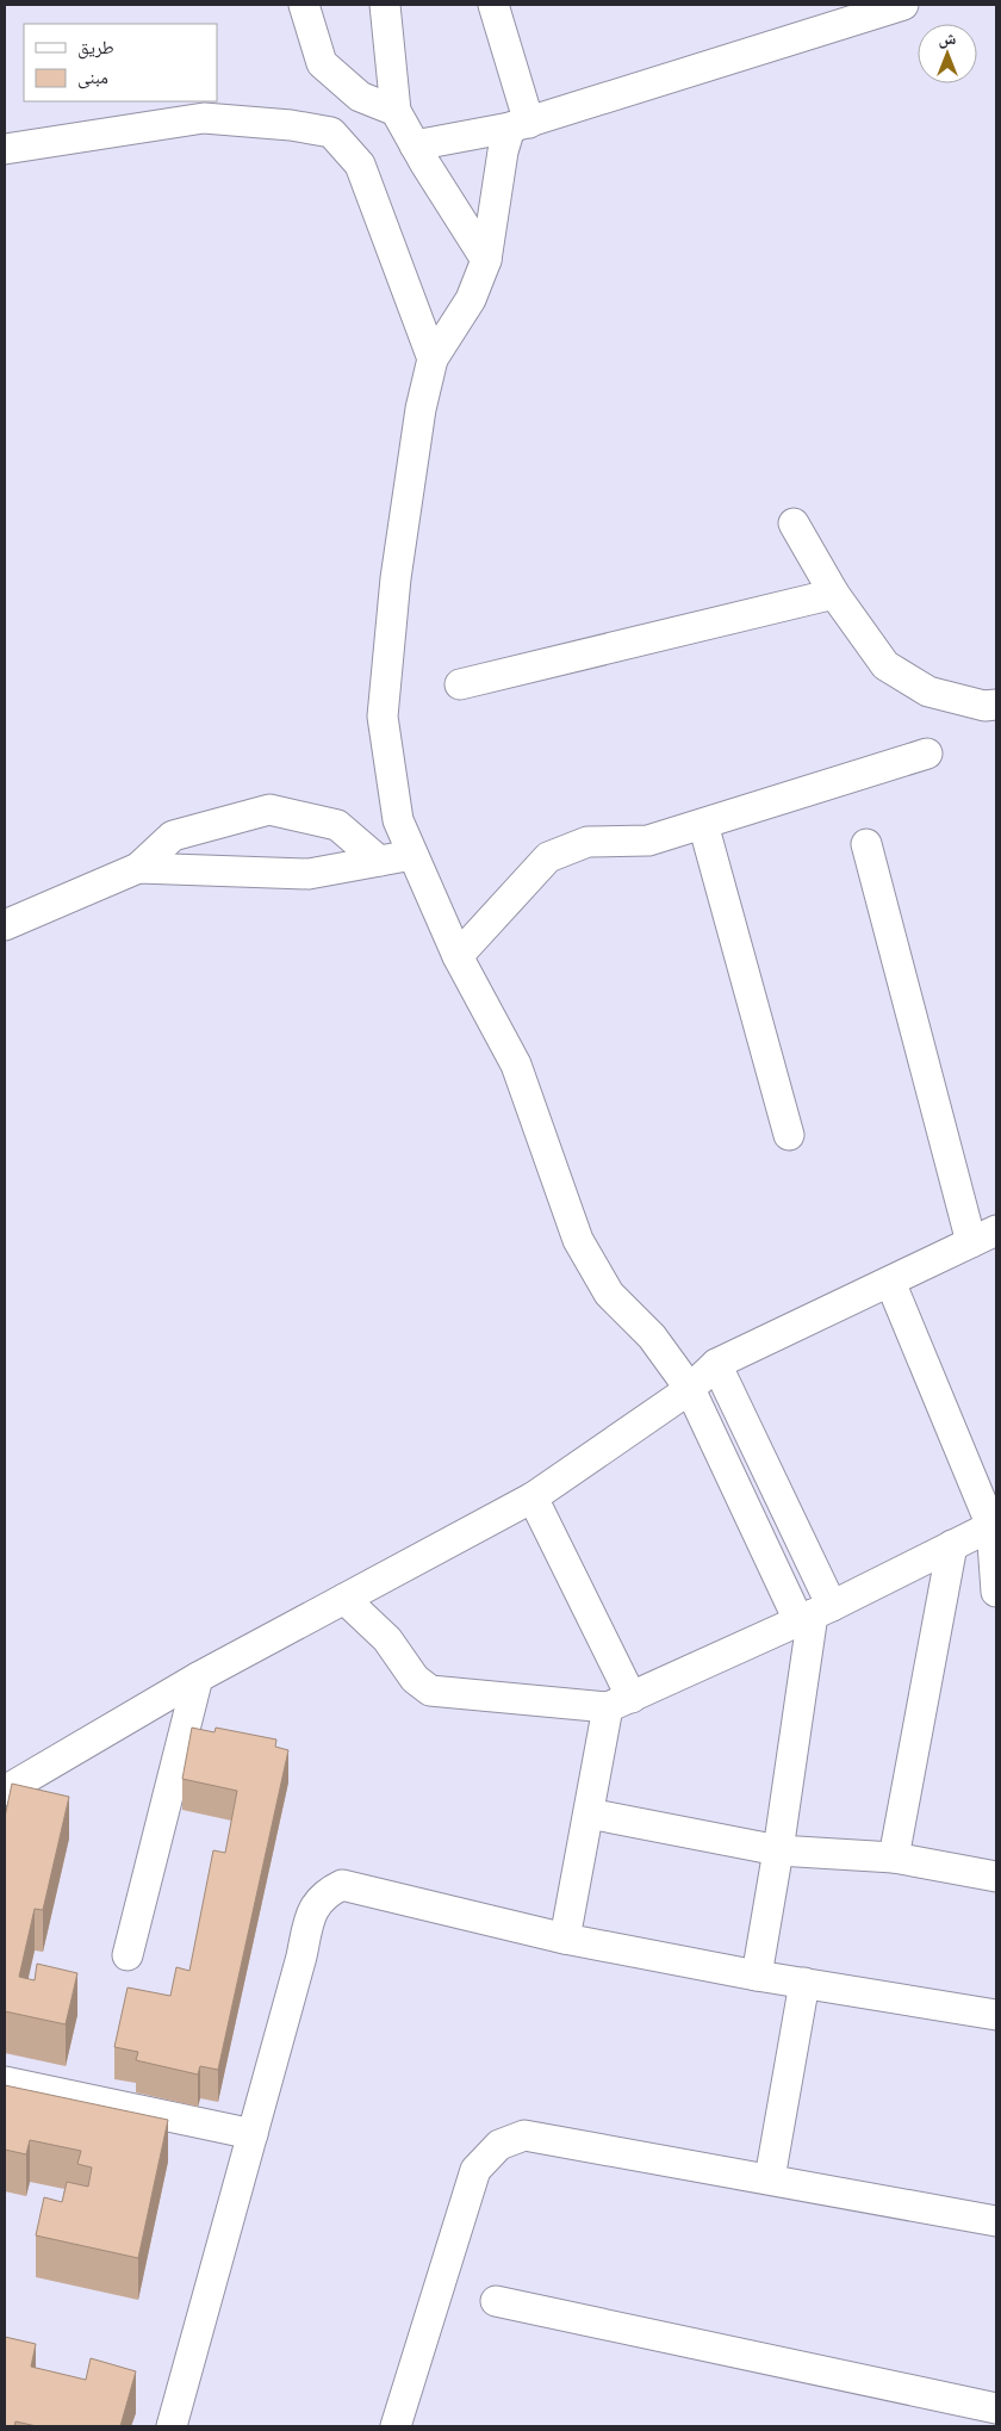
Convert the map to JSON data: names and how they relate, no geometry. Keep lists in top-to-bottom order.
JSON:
{
  "legend": ["طريق", "مبنى"],
  "north": "top"
}
